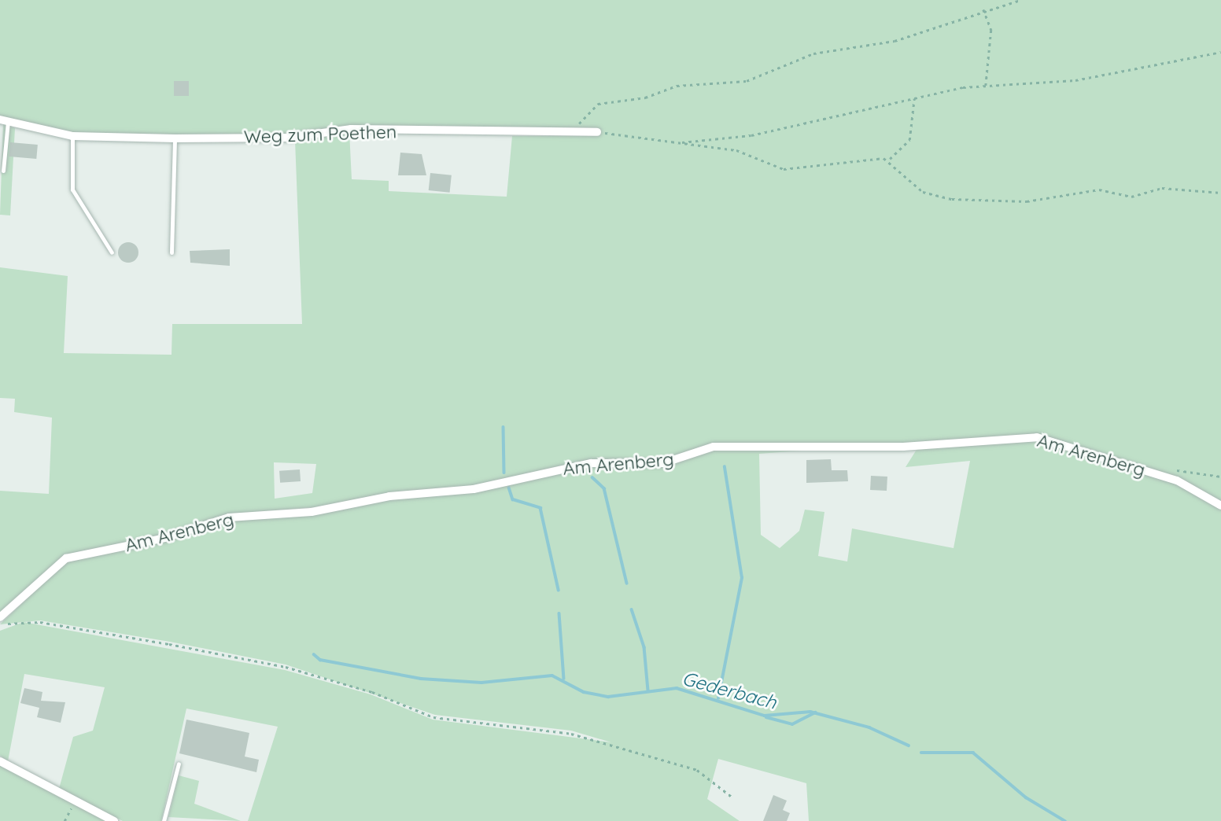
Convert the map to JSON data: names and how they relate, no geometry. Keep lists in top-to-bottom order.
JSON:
{
  "streets": {
    "street": ["Weg zum Poethen", "Am Arenberg"]
  },
  "water": ["Gederbach"]
}
